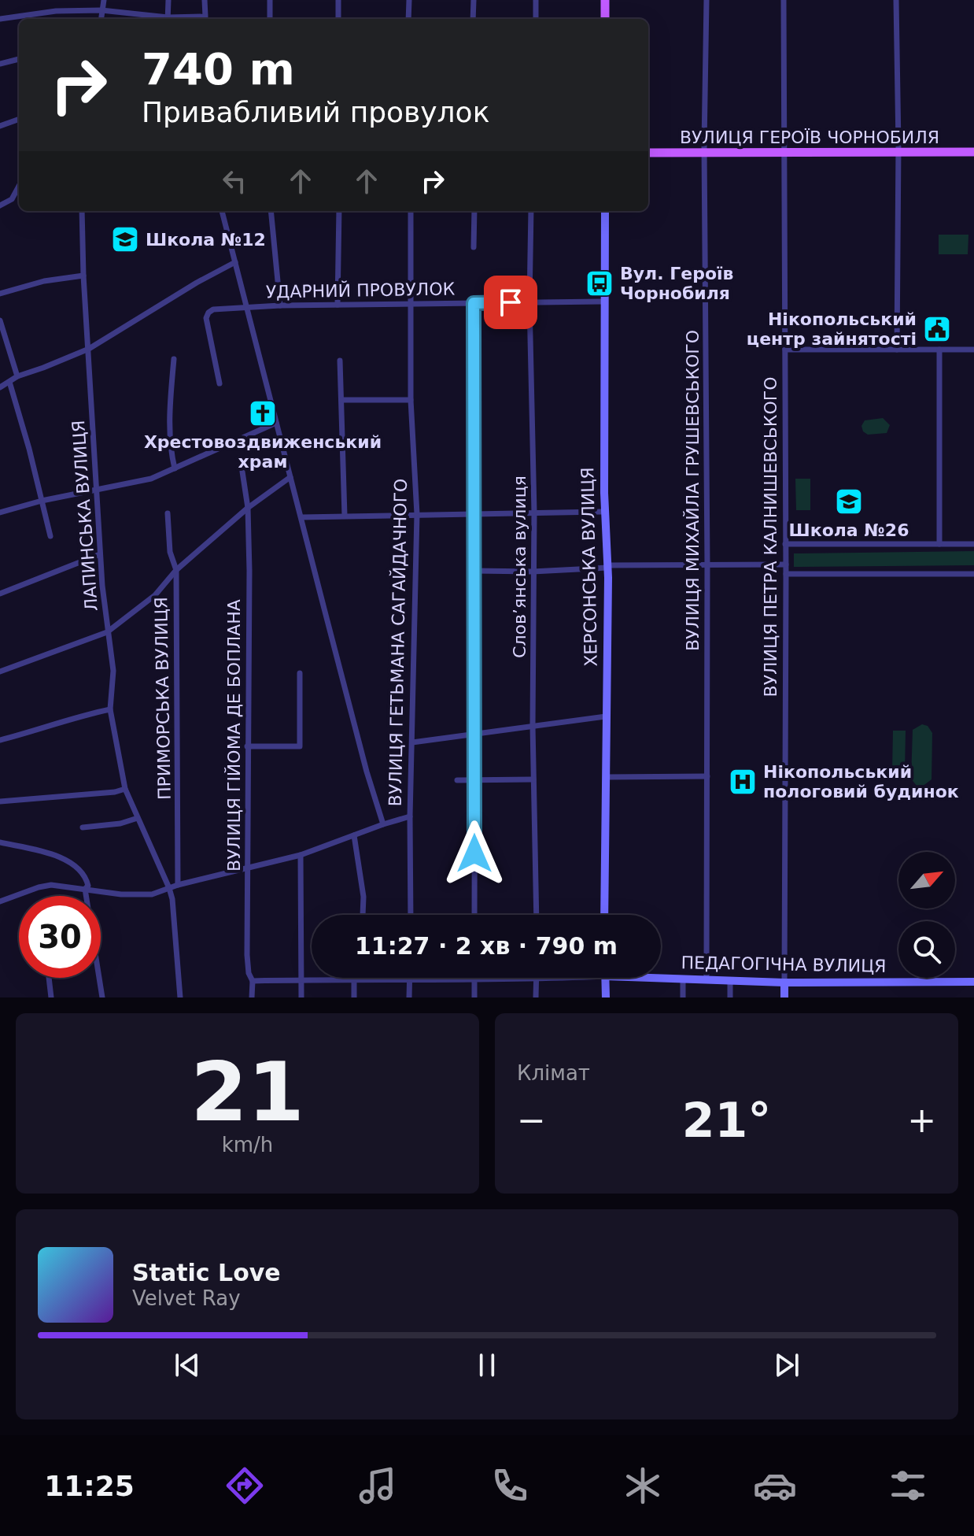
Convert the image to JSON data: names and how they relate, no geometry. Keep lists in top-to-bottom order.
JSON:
{
  "streets": {
    "main road": [
      "ВУЛИЦЯ ГЕРОЇВ ЧОРНОБИЛЯ",
      "ВУЛИЦЯ ПЕТРА КАЛНИШЕВСЬКОГО",
      "ХЕРСОНСЬКА ВУЛИЦЯ",
      "ПЕДАГОГІЧНА ВУЛИЦЯ"
    ],
    "street": [
      "УДАРНИЙ ПРОВУЛОК",
      "ВУЛИЦЯ МИХАЙЛА ГРУШЕВСЬКОГО",
      "ЛАПИНСЬКА ВУЛИЦЯ",
      "Словʼянська вулиця",
      "ВУЛИЦЯ ГЕТЬМАНА САГАЙДАЧНОГО",
      "ПРИМОРСЬКА ВУЛИЦЯ",
      "ВУЛИЦЯ ГІЙОМА ДЕ БОПЛАНА"
    ]
  },
  "crossings": [
    ["ВУЛИЦЯ ГЕРОЇВ ЧОРНОБИЛЯ", "ВУЛИЦЯ МИХАЙЛА ГРУШЕВСЬКОГО"],
    ["ВУЛИЦЯ ГЕРОЇВ ЧОРНОБИЛЯ", "ВУЛИЦЯ ПЕТРА КАЛНИШЕВСЬКОГО"],
    ["УДАРНИЙ ПРОВУЛОК", "Словʼянська вулиця"],
    ["УДАРНИЙ ПРОВУЛОК", "ХЕРСОНСЬКА ВУЛИЦЯ"],
    ["УДАРНИЙ ПРОВУЛОК", "ВУЛИЦЯ ГЕТЬМАНА САГАЙДАЧНОГО"],
    ["ВУЛИЦЯ МИХАЙЛА ГРУШЕВСЬКОГО", "ПЕДАГОГІЧНА ВУЛИЦЯ"],
    ["ВУЛИЦЯ ПЕТРА КАЛНИШЕВСЬКОГО", "ПЕДАГОГІЧНА ВУЛИЦЯ"],
    ["ВУЛИЦЯ ГІЙОМА ДЕ БОПЛАНА", "ПЕДАГОГІЧНА ВУЛИЦЯ"]
  ],
  "places": {
    "school or university": ["Школа №12", "Школа №26"],
    "bus stop": ["Вул. Героїв Чорнобиля"],
    "public building": ["Нікопольський центр зайнятості"],
    "church": ["Хрестовоздвиженський храм"],
    "hospital": ["Нікопольський пологовий будинок"]
  },
  "north": "top right",
  "page": {
    "turn": ["740 m", "Привабливий провулок"],
    "limit": "30",
    "trip": "11:27 · 2 хв · 790 m",
    "tile": [
      ["21", "km/h"],
      "Клімат"
    ],
    "heat": ["−", "21°", "+"],
    "song": ["Static Love", "Velvet Ray"],
    "tabs": "11:25"
  }
}
